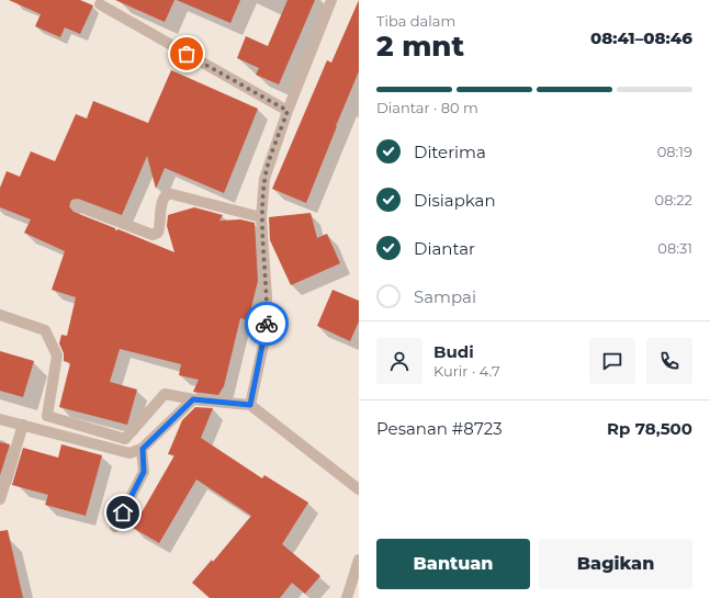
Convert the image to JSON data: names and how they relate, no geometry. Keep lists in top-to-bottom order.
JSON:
{
  "page": {
    "heading": ["2 mnt", "Tiba dalam", "08:41–08:46"],
    "panel": [
      "Budi",
      "Kurir · 4.7",
      "Pesanan #8723",
      "Rp 78,500"
    ],
    "bar": "Diantar · 80 m",
    "list": [
      ["Diterima", "08:19"],
      ["Disiapkan", "08:22"],
      ["Diantar", "08:31"],
      "Sampai"
    ],
    "buttons": ["Bantuan", "Bagikan"]
  }
}
